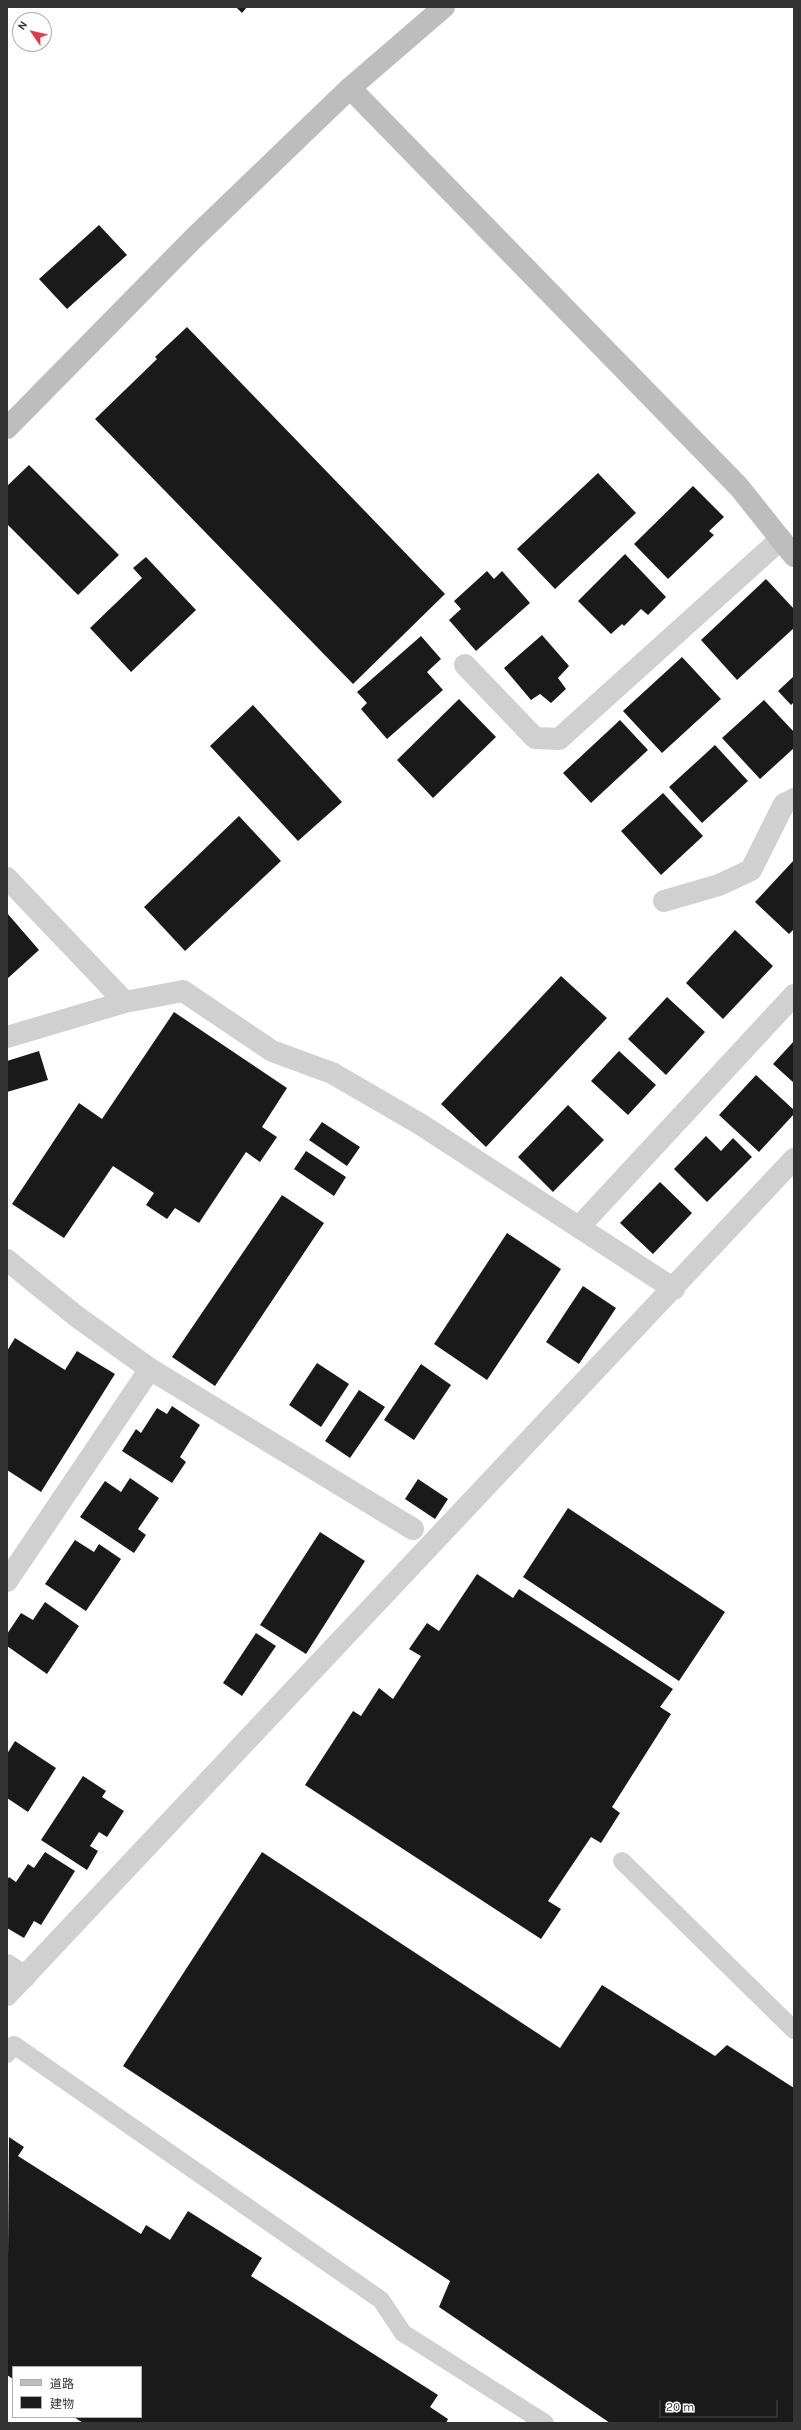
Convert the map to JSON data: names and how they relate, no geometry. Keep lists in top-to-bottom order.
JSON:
{
  "legend": ["道路", "建物"],
  "scale_bar": "20 m",
  "north": "top left"
}
